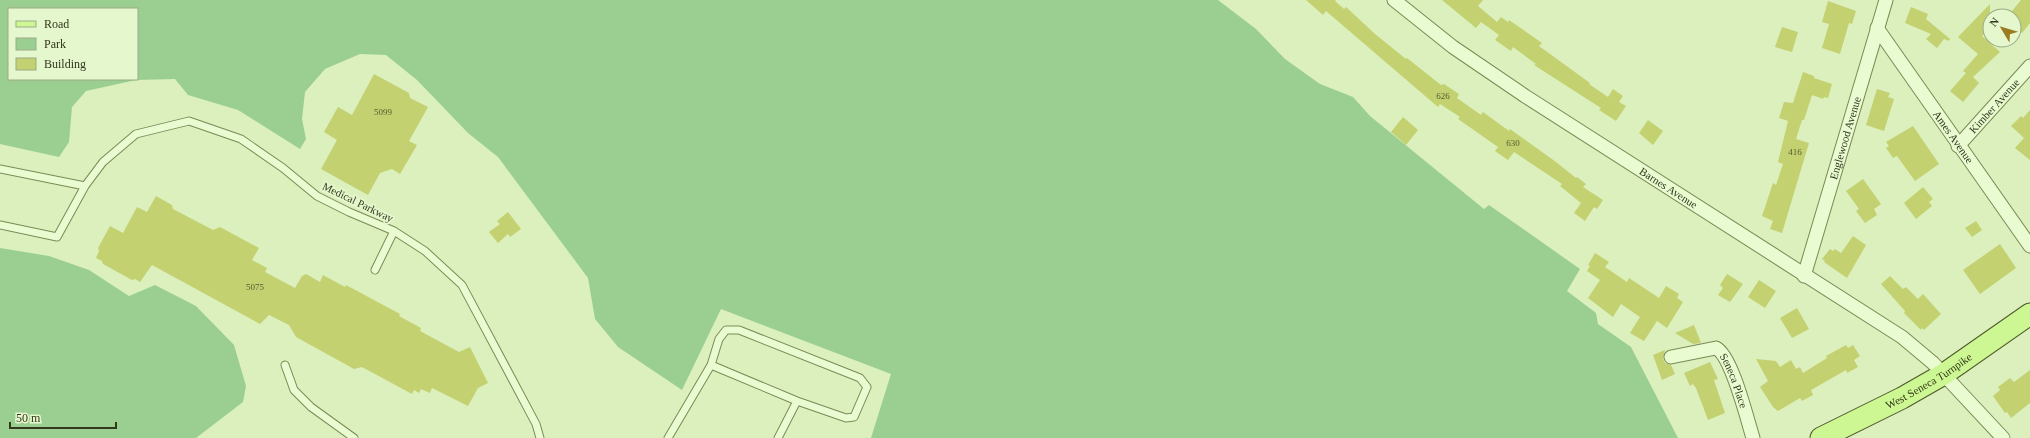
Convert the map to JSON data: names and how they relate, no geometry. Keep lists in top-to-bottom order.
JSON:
{
  "streets": {
    "main road": ["West Seneca Turnpike"],
    "street": [
      "Kimber Avenue",
      "Englewood Avenue",
      "Ames Avenue",
      "Barnes Avenue",
      "Seneca Place"
    ],
    "lane": ["Medical Parkway"]
  },
  "crossings": [
    ["Kimber Avenue", "Ames Avenue"],
    ["Englewood Avenue", "Ames Avenue"],
    ["Englewood Avenue", "Barnes Avenue"],
    ["Barnes Avenue", "West Seneca Turnpike"]
  ],
  "house_numbers": [
    "626",
    "5099",
    "630",
    "416",
    "5075"
  ],
  "legend": ["Road", "Park", "Building"],
  "scale_bar": "50 m",
  "north": "top left"
}
